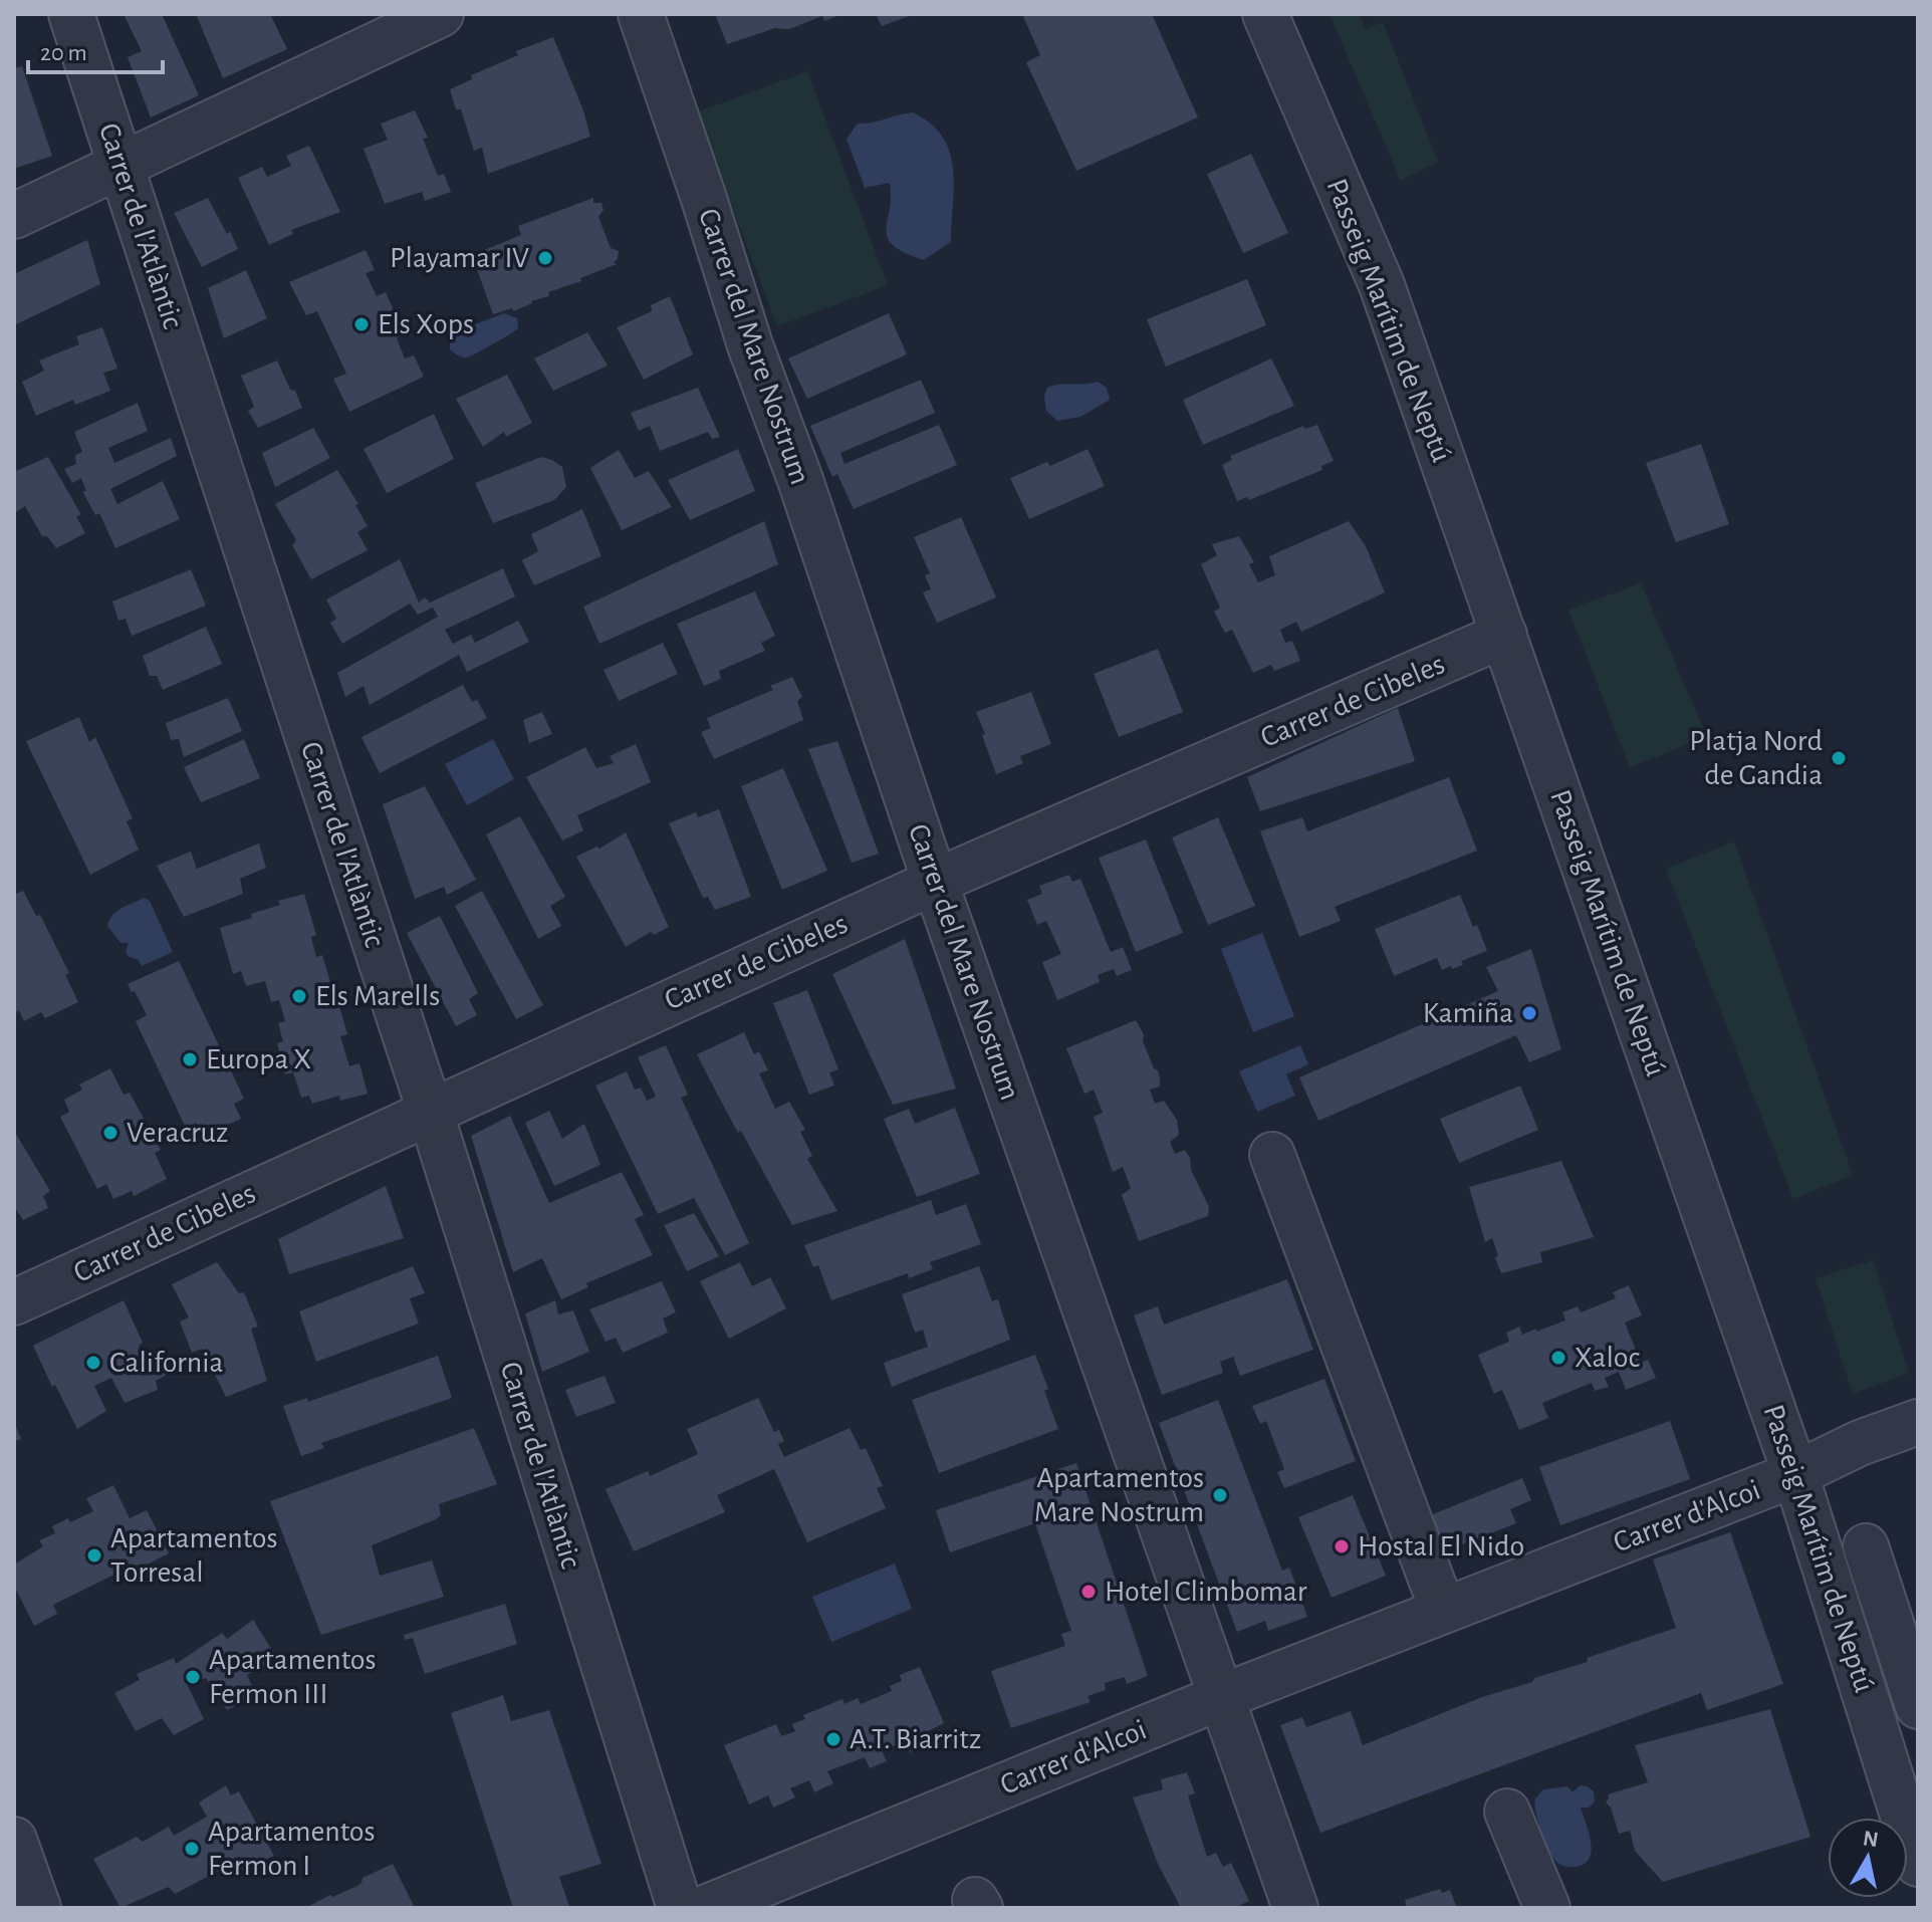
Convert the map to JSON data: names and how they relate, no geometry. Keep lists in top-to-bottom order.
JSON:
{
  "streets": {
    "street": [
      "Carrer de l'Atlàntic",
      "Passeig Marítim de Neptú",
      "Carrer del Mare Nostrum",
      "Carrer de Cibeles",
      "Carrer d'Alcoi"
    ]
  },
  "crossings": [
    ["Carrer de l'Atlàntic", "Carrer de Cibeles"],
    ["Passeig Marítim de Neptú", "Carrer de Cibeles"],
    ["Passeig Marítim de Neptú", "Carrer d'Alcoi"],
    ["Carrer del Mare Nostrum", "Carrer de Cibeles"],
    ["Carrer del Mare Nostrum", "Carrer d'Alcoi"]
  ],
  "places": [
    "Playamar IV",
    "Els Xops",
    "Platja Nord de Gandia",
    "Els Marells",
    "Kamiña",
    "Europa X",
    "Veracruz",
    "Xaloc",
    "California",
    "Apartamentos Mare Nostrum",
    "Hostal El Nido",
    "Apartamentos Torresal",
    "Hotel Climbomar",
    "Apartamentos Fermon III",
    "A.T. Biarritz",
    "Apartamentos Fermon I"
  ],
  "scale_bar": "20 m",
  "north": "top"
}
